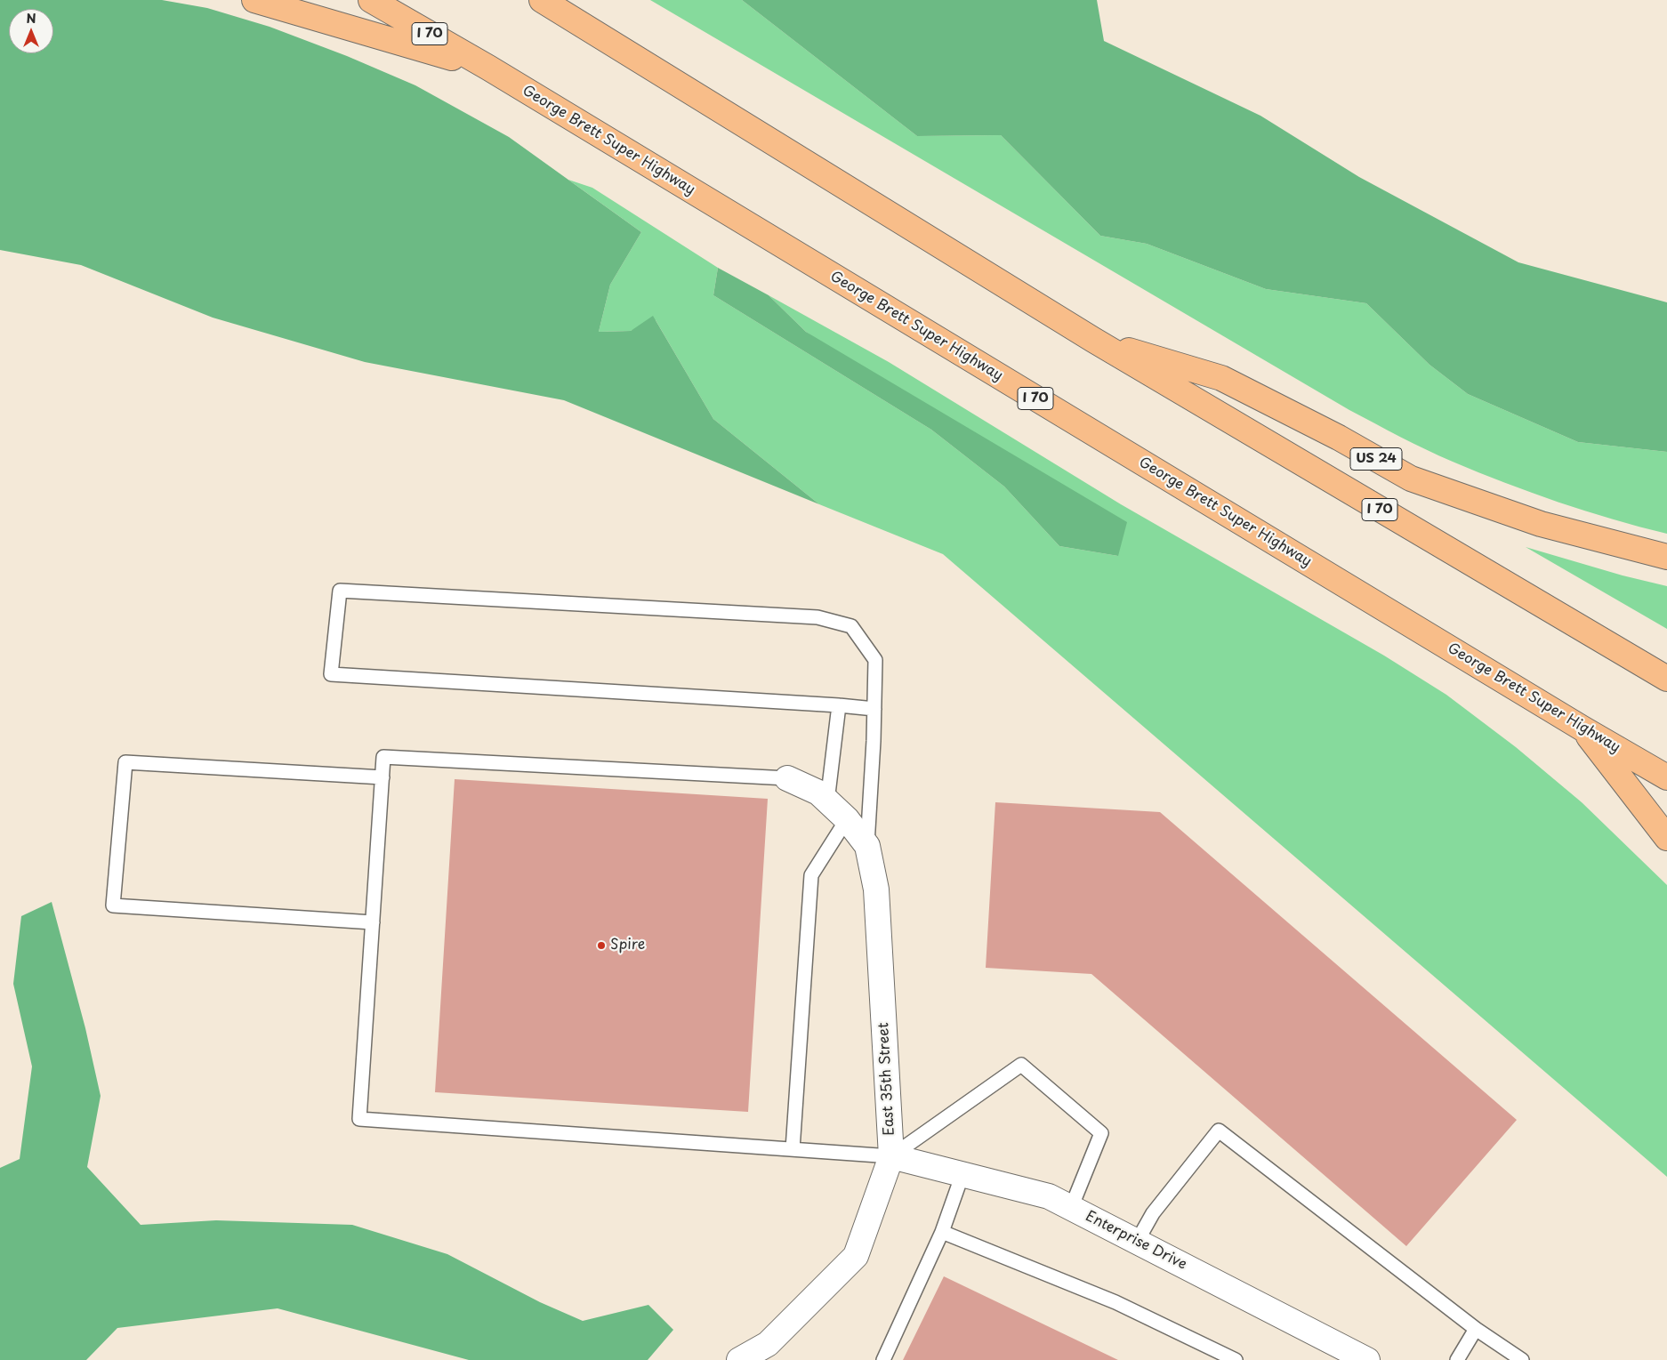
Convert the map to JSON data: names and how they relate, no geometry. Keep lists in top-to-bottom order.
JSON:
{
  "streets": {
    "highway": ["I 70", "George Brett Super Highway", "US 24"],
    "street": ["East 35th Street", "Enterprise Drive"]
  },
  "crossings": [
    ["I 70", "US 24"],
    ["East 35th Street", "Enterprise Drive"]
  ],
  "places": ["Spire"],
  "north": "top"
}
